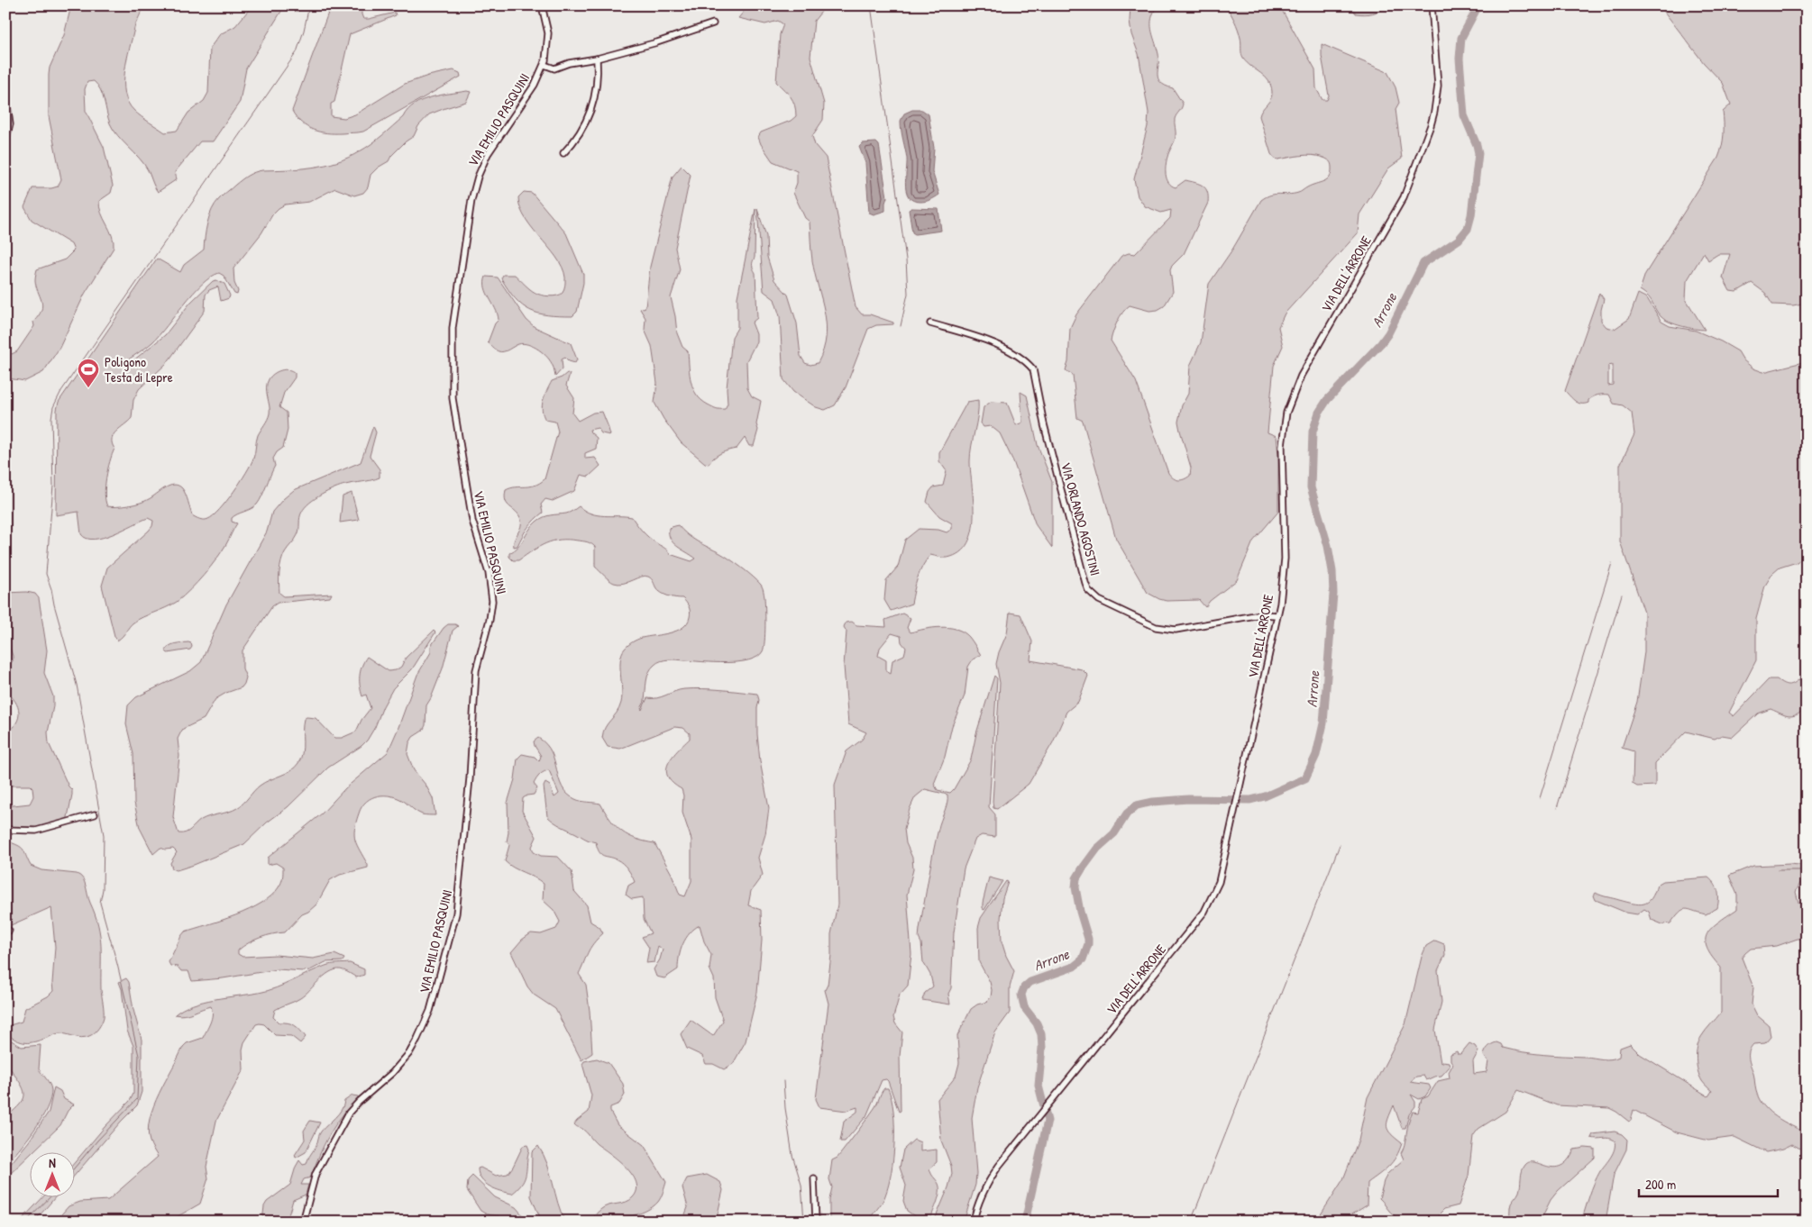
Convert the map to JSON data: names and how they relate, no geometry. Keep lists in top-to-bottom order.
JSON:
{
  "streets": {
    "street": ["VIA EMILIO PASQUINI", "VIA DELL'ARRONE", "VIA ORLANDO AGOSTINI"]
  },
  "crossings": [
    ["VIA DELL'ARRONE", "VIA ORLANDO AGOSTINI"]
  ],
  "water": ["Arrone"],
  "places": {
    "sports": ["Poligono Testa di Lepre"]
  },
  "scale_bar": "200 m",
  "north": "top"
}
